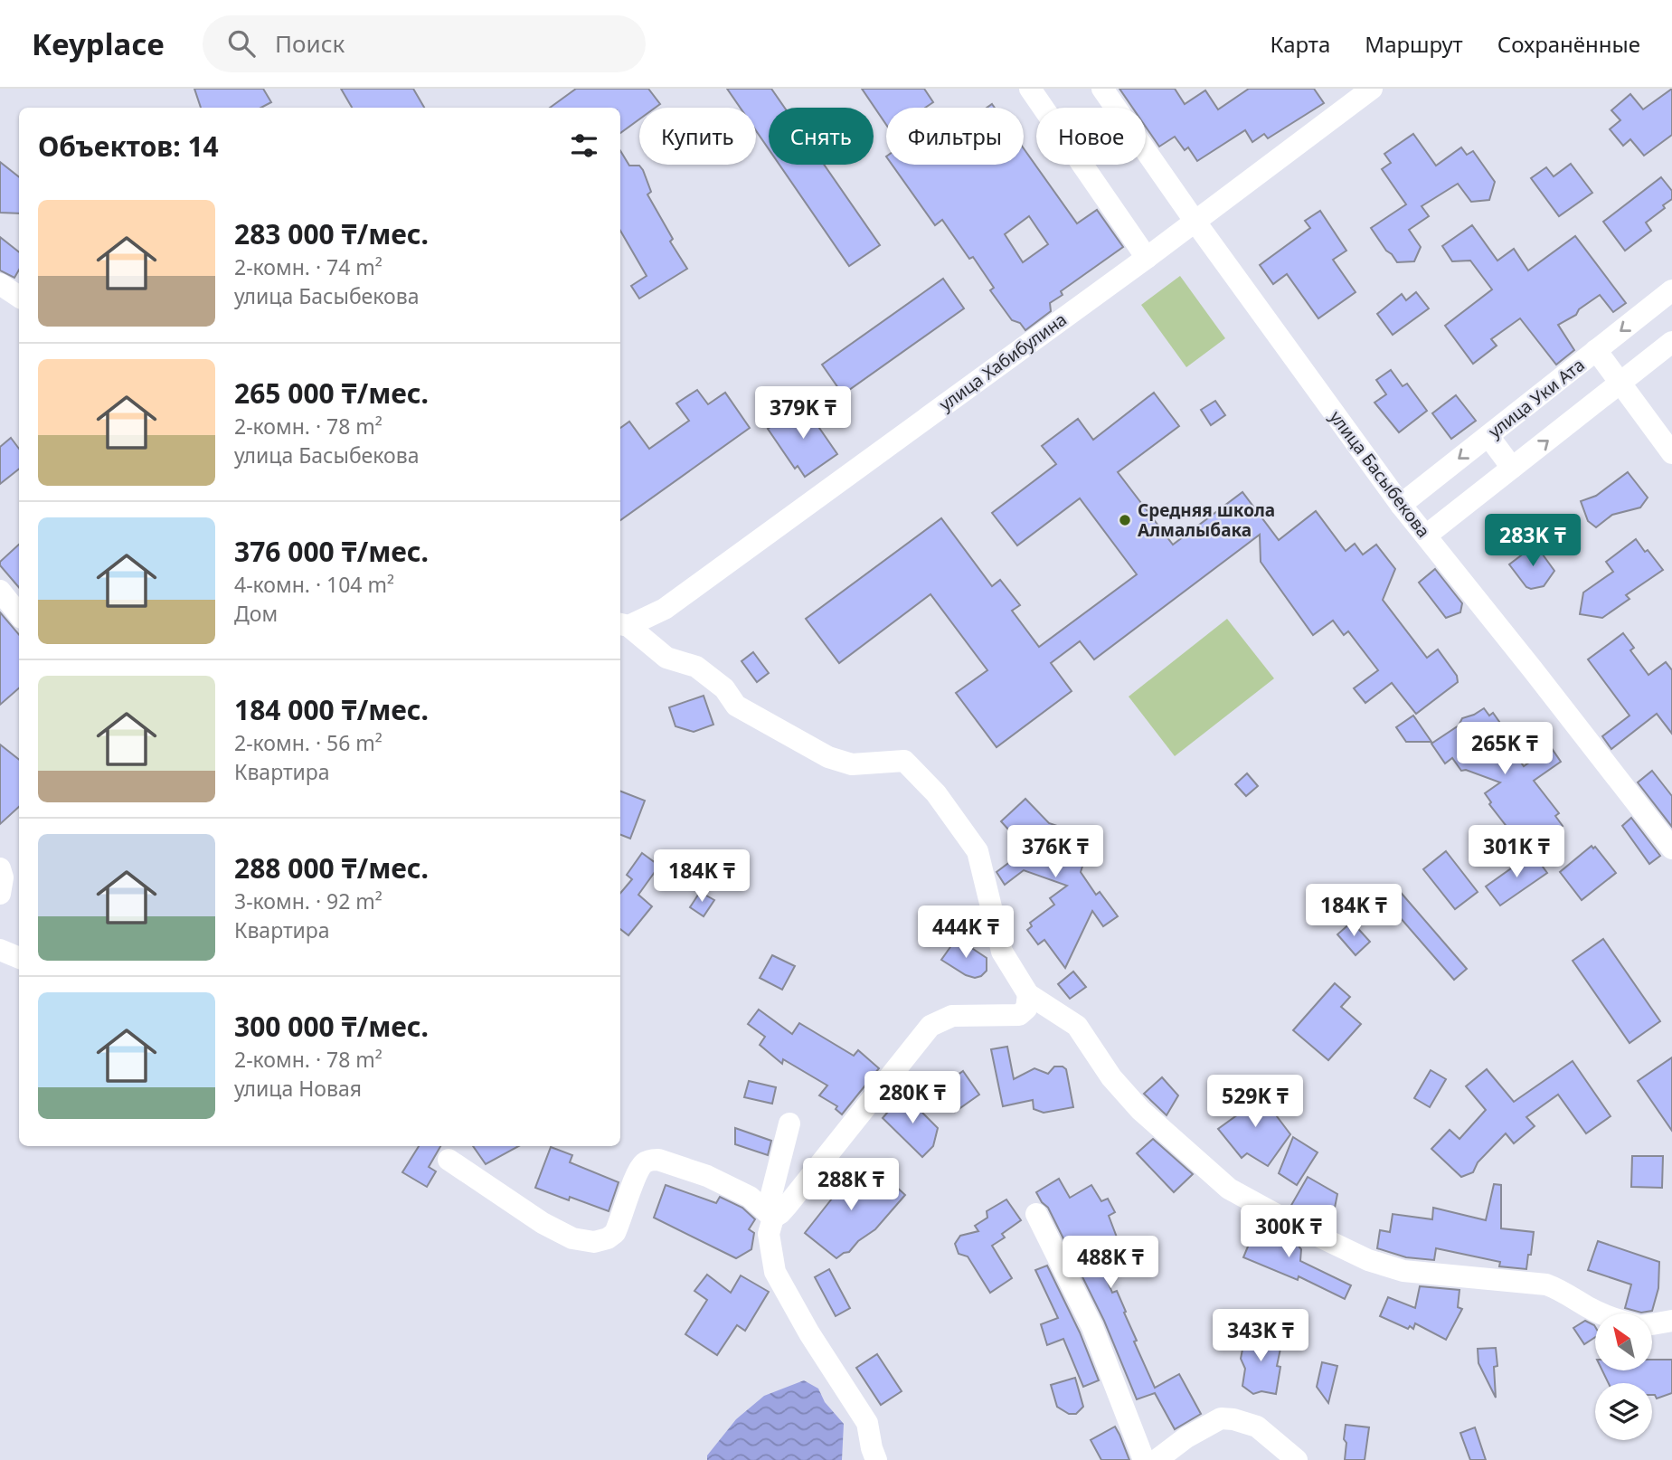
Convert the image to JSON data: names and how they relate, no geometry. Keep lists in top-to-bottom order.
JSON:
{
  "streets": {
    "street": ["улица Хабибулина", "улица Уки Ата", "улица Басыбекова"]
  },
  "crossings": [
    ["улица Хабибулина", "улица Басыбекова"],
    ["улица Уки Ата", "улица Басыбекова"]
  ],
  "places": ["Средняя школа Алмалыбака"],
  "north": "top left",
  "page": {
    "header": "Keyplace",
    "search": "Поиск",
    "nav": ["Карта", "Маршрут", "Сохранённые"],
    "chip": [
      "Купить",
      "Снять",
      "Фильтры",
      "Новое"
    ],
    "heading": "Объектов: 14",
    "list": [
      {
        "name": "283 000 ₸/мес.",
        "note": "2-комн. · 74 m² · улица Басыбекова"
      },
      {
        "name": "265 000 ₸/мес.",
        "note": "2-комн. · 78 m² · улица Басыбекова"
      },
      {
        "name": "376 000 ₸/мес.",
        "note": "4-комн. · 104 m² · Дом"
      },
      {
        "name": "184 000 ₸/мес.",
        "note": "2-комн. · 56 m² · Квартира"
      },
      {
        "name": "288 000 ₸/мес.",
        "note": "3-комн. · 92 m² · Квартира"
      },
      {
        "name": "300 000 ₸/мес.",
        "note": "2-комн. · 78 m² · улица Новая"
      }
    ],
    "price": [
      "379K ₸",
      "283K ₸",
      "265K ₸",
      "376K ₸",
      "301K ₸",
      "184K ₸",
      "184K ₸",
      "444K ₸",
      "280K ₸",
      "529K ₸",
      "288K ₸",
      "300K ₸",
      "488K ₸",
      "343K ₸"
    ]
  }
}
